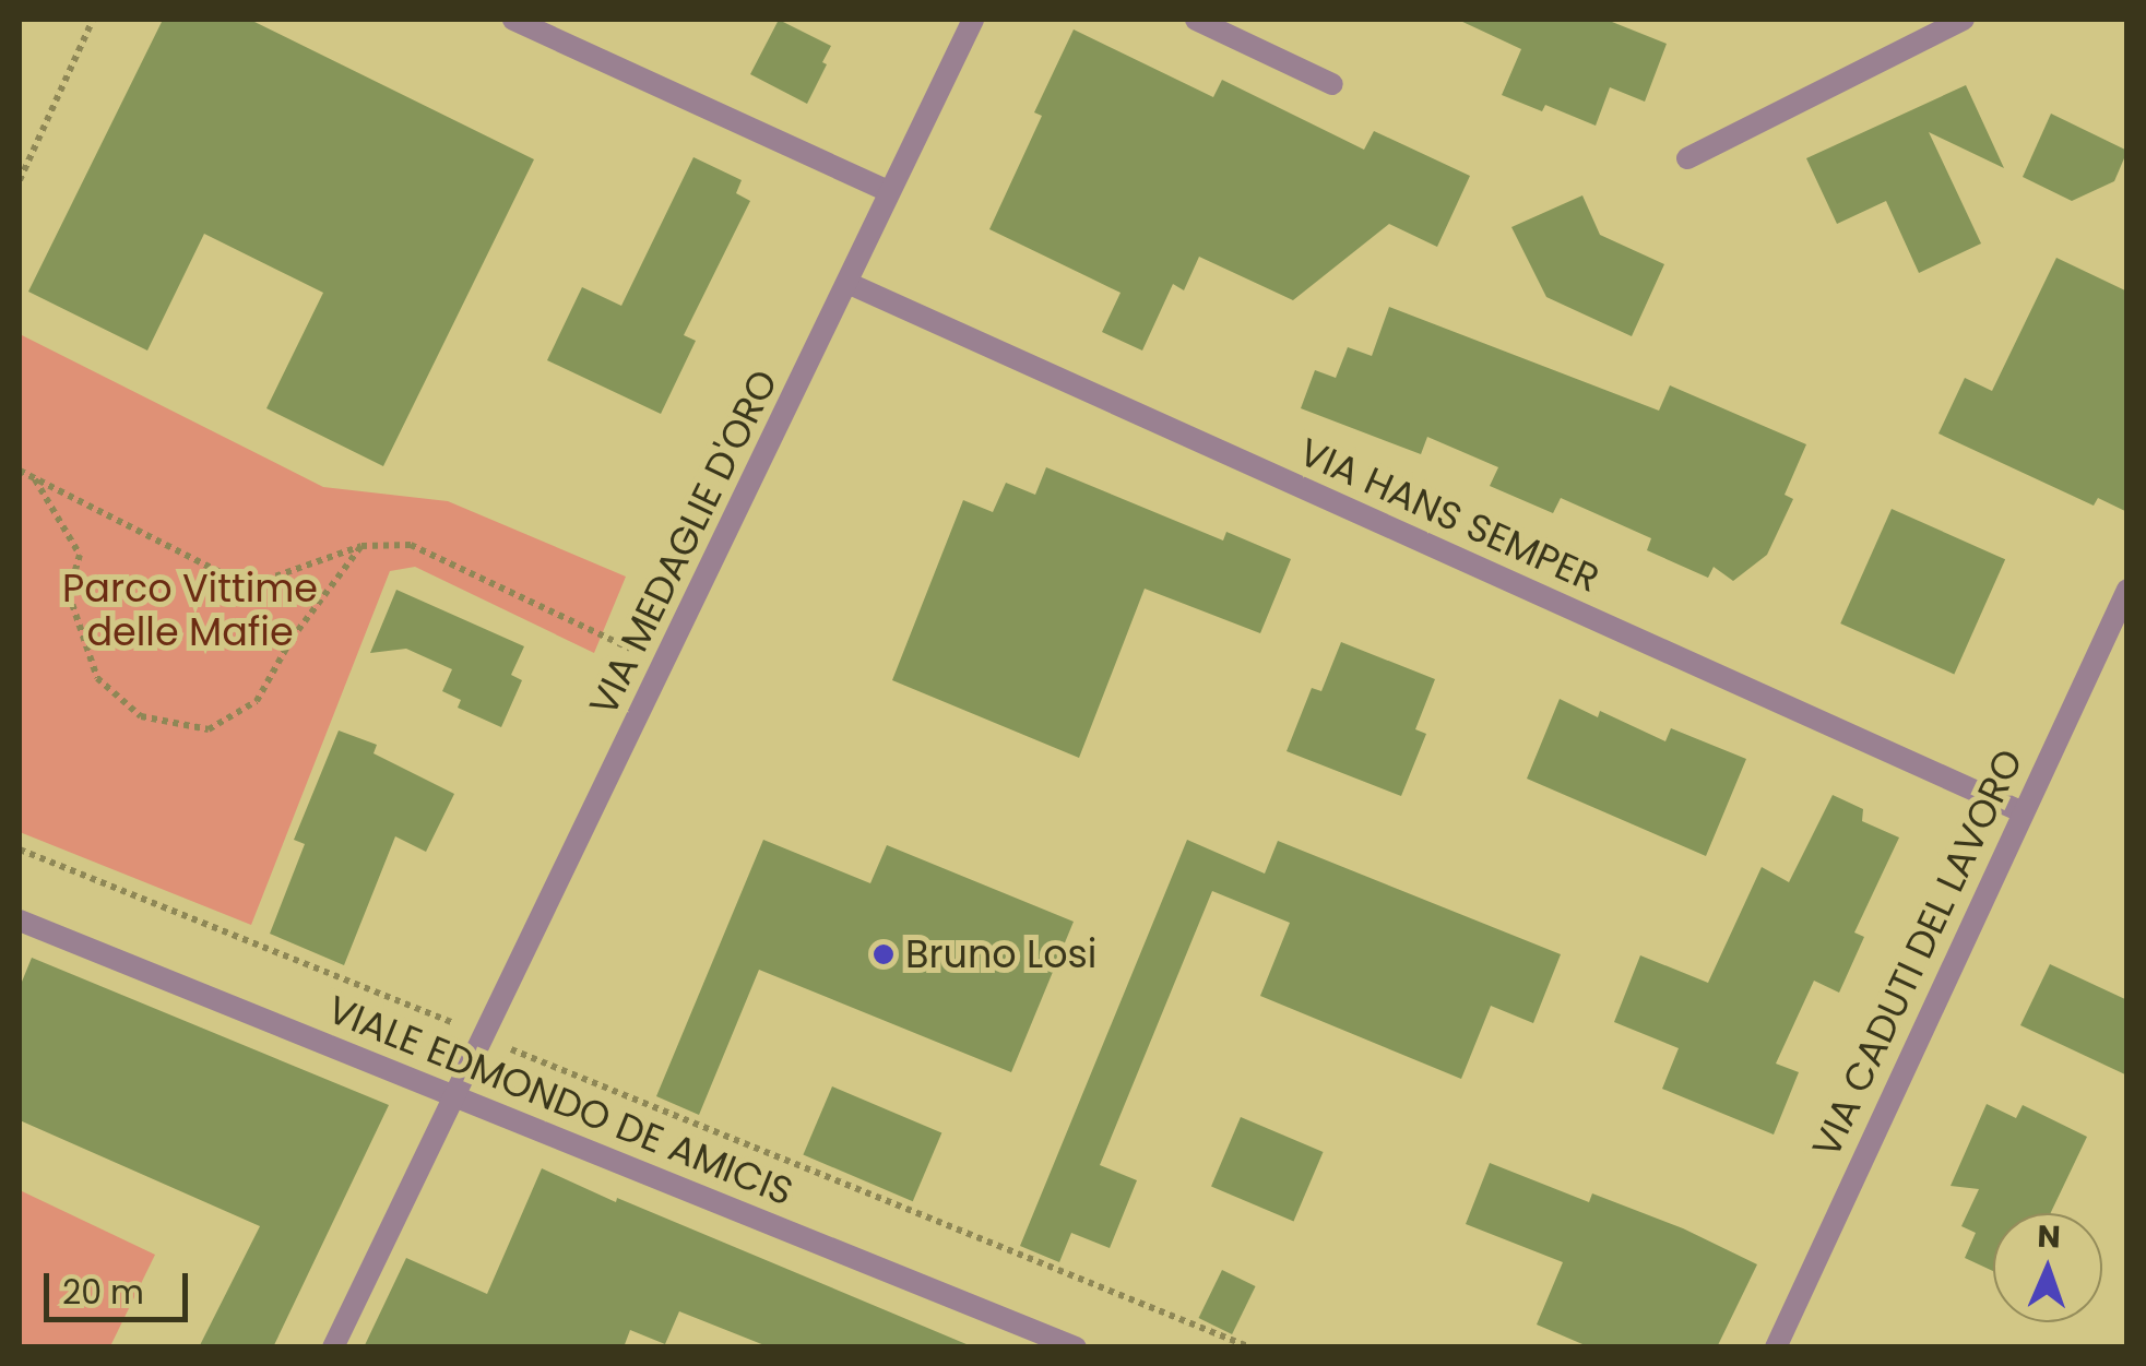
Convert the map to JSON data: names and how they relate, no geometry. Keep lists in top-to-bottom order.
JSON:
{
  "streets": {
    "street": [
      "VIA HANS SEMPER",
      "VIA MEDAGLIE D'ORO",
      "VIA CADUTI DEL LAVORO",
      "VIALE EDMONDO DE AMICIS"
    ]
  },
  "crossings": [
    ["VIA HANS SEMPER", "VIA MEDAGLIE D'ORO"],
    ["VIA HANS SEMPER", "VIA CADUTI DEL LAVORO"],
    ["VIA MEDAGLIE D'ORO", "VIALE EDMONDO DE AMICIS"]
  ],
  "parks": ["Parco Vittime delle Mafie"],
  "places": ["Bruno Losi"],
  "scale_bar": "20 m",
  "north": "top"
}
